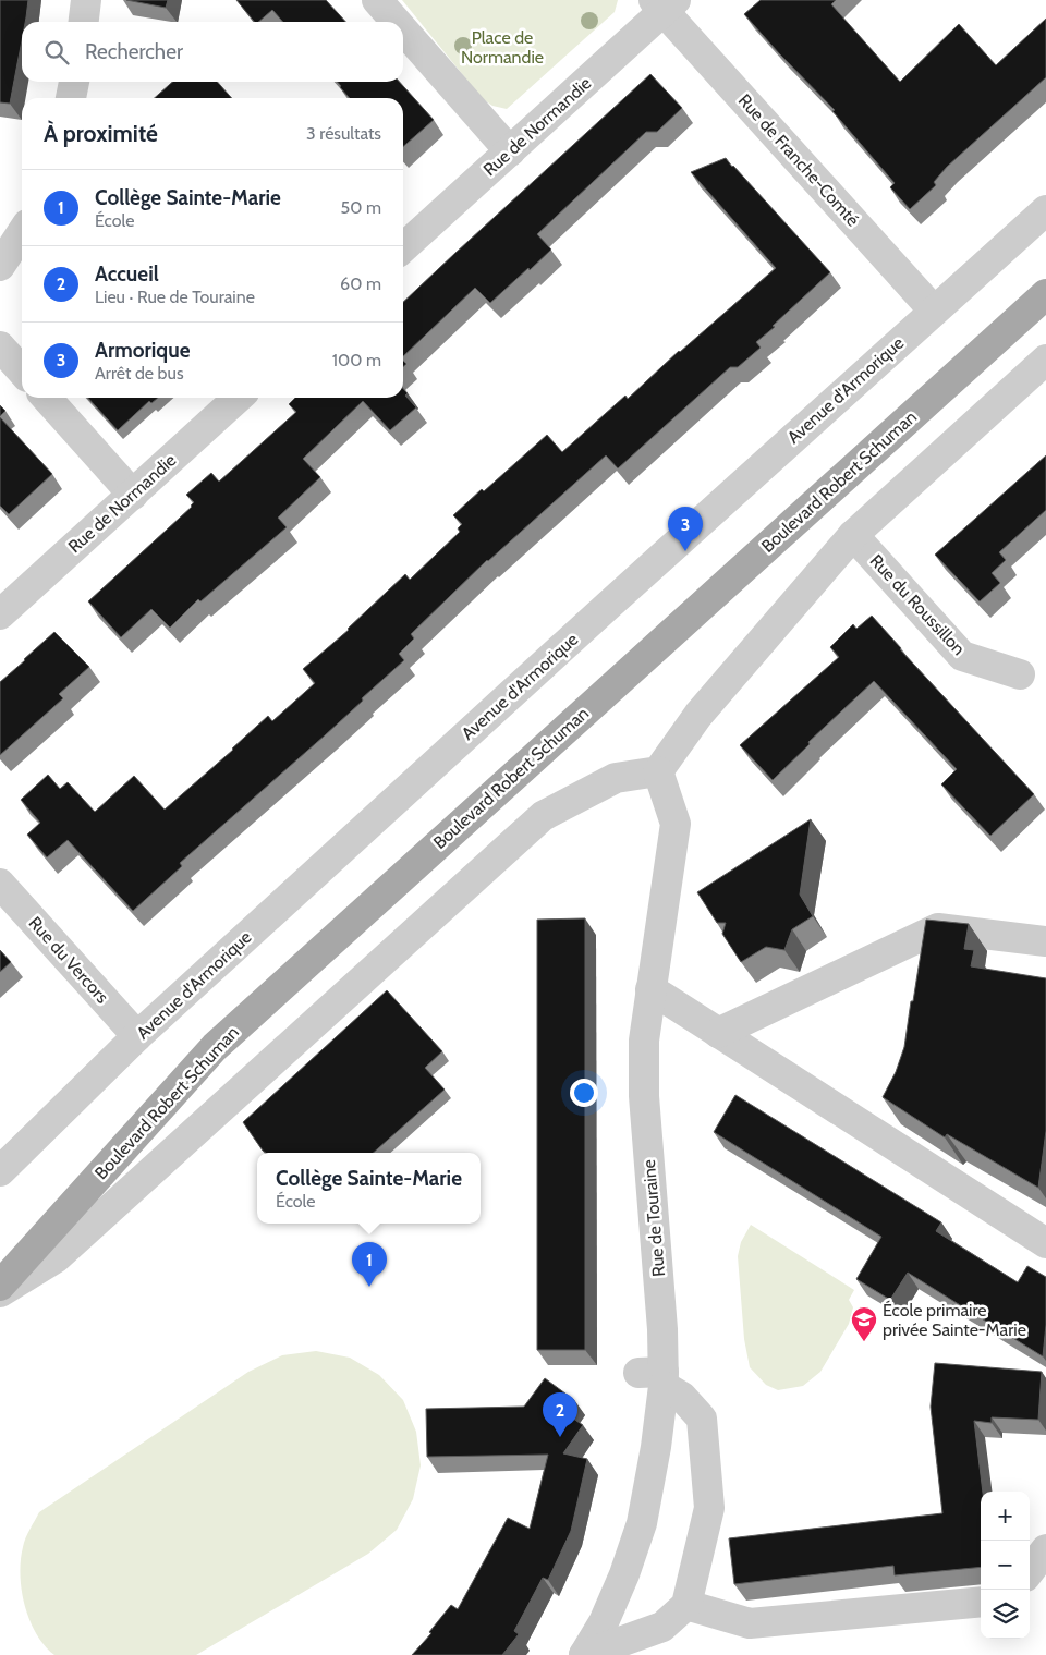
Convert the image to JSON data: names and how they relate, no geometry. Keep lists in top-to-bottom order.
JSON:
{
  "streets": {
    "main road": ["Boulevard Robert Schuman"],
    "street": [
      "Rue de Normandie",
      "Rue de Franche-Comté",
      "Avenue d'Armorique",
      "Rue du Roussillon",
      "Rue du Vercors",
      "Rue de Touraine"
    ]
  },
  "crossings": [
    ["Rue de Normandie", "Rue de Franche-Comté"],
    ["Rue de Franche-Comté", "Avenue d'Armorique"],
    ["Avenue d'Armorique", "Rue du Vercors"]
  ],
  "parks": ["Place de Normandie"],
  "places": {
    "school or university": ["École primaire privée Sainte-Marie"]
  },
  "page": {
    "search": "Rechercher",
    "heading": ["À proximité", "3 résultats"],
    "list": [
      {
        "mark": "1",
        "name": "Collège Sainte-Marie",
        "note": "École",
        "value": "50 m"
      },
      {
        "mark": "2",
        "name": "Accueil",
        "note": "Lieu · Rue de Touraine",
        "value": "60 m"
      },
      {
        "mark": "3",
        "name": "Armorique",
        "note": "Arrêt de bus",
        "value": "100 m"
      }
    ],
    "pins": ["3", "1", "2"],
    "popup": ["Collège Sainte-Marie", "École"],
    "map_buttons": ["+", "−"]
  }
}
